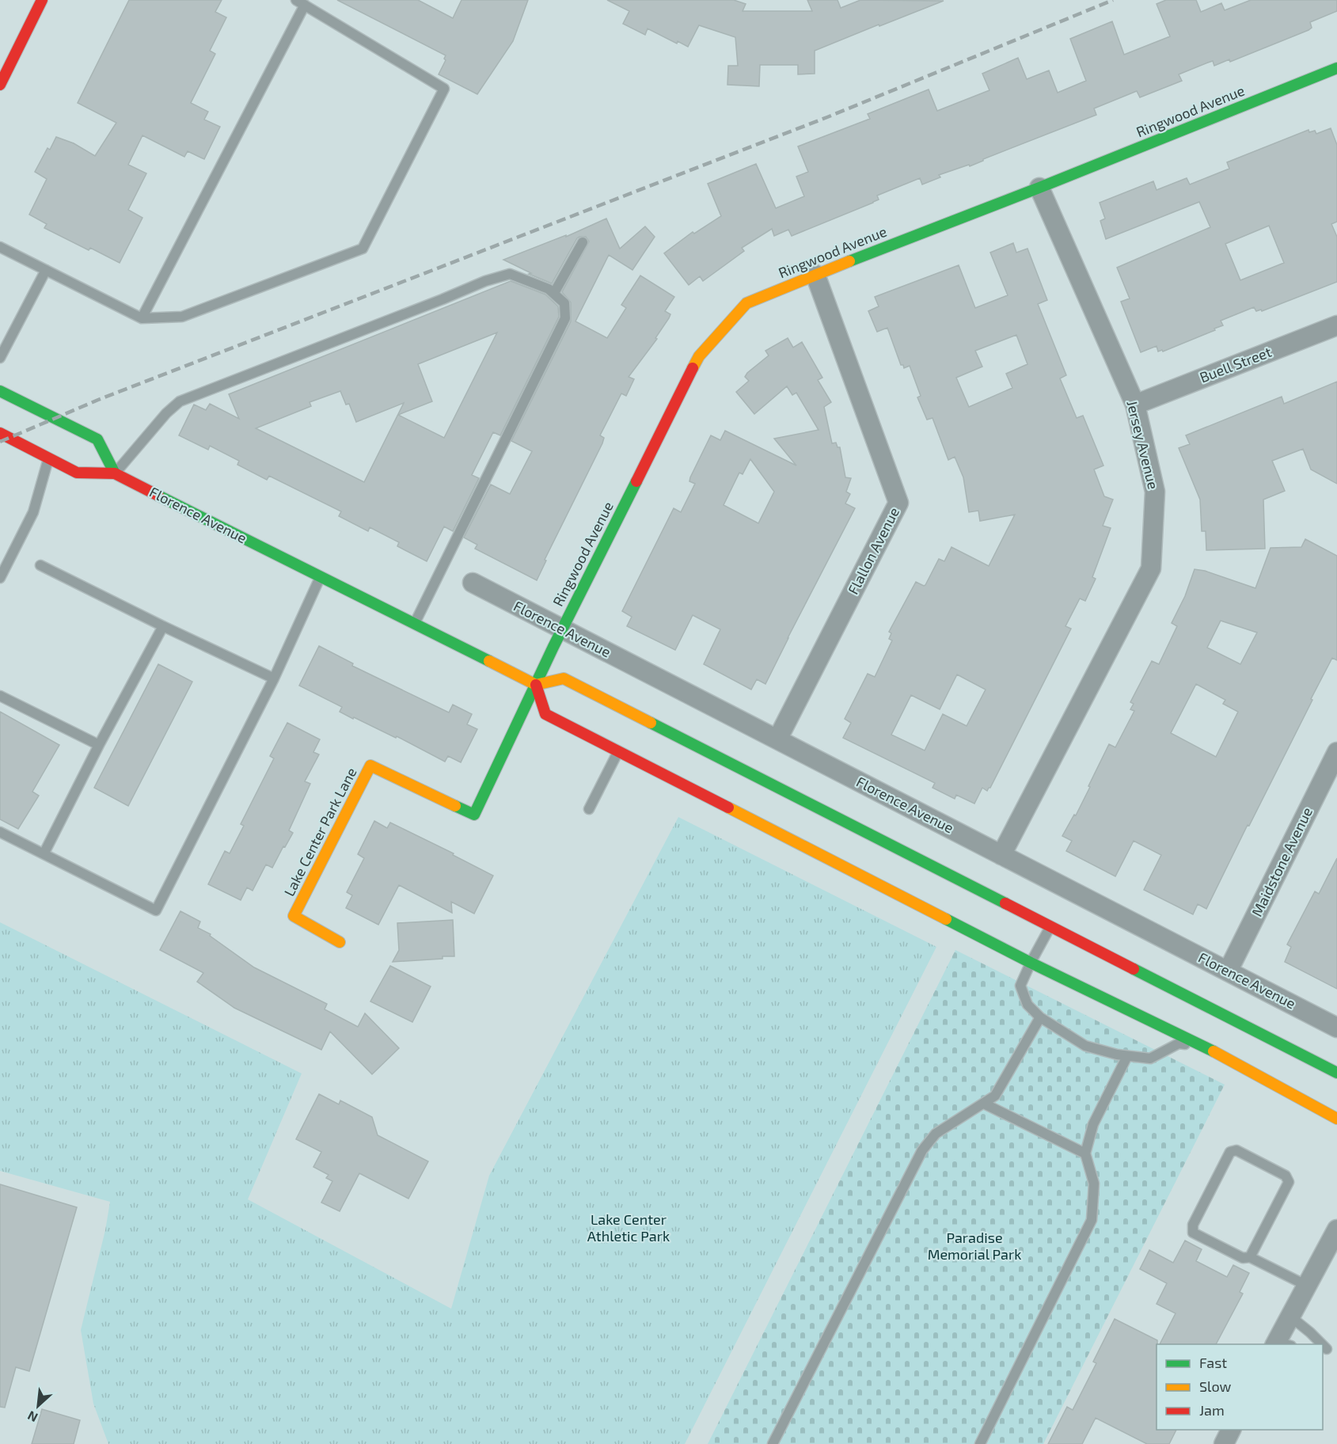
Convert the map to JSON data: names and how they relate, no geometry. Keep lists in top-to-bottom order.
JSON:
{
  "streets": {
    "main road": ["Ringwood Avenue", "Florence Avenue", "Lake Center Park Lane"],
    "street": [
      "Buell Street",
      "Jersey Avenue",
      "Flallon Avenue",
      "Maidstone Avenue"
    ]
  },
  "crossings": [
    ["Ringwood Avenue", "Jersey Avenue"],
    ["Ringwood Avenue", "Florence Avenue"],
    ["Ringwood Avenue", "Flallon Avenue"],
    ["Ringwood Avenue", "Lake Center Park Lane"],
    ["Buell Street", "Jersey Avenue"],
    ["Jersey Avenue", "Florence Avenue"],
    ["Florence Avenue", "Flallon Avenue"],
    ["Florence Avenue", "Lake Center Park Lane"],
    ["Florence Avenue", "Maidstone Avenue"]
  ],
  "parks": ["Lake Center Athletic Park", "Paradise Memorial Park"],
  "legend": ["Fast", "Slow", "Jam"],
  "north": "bottom left"
}
